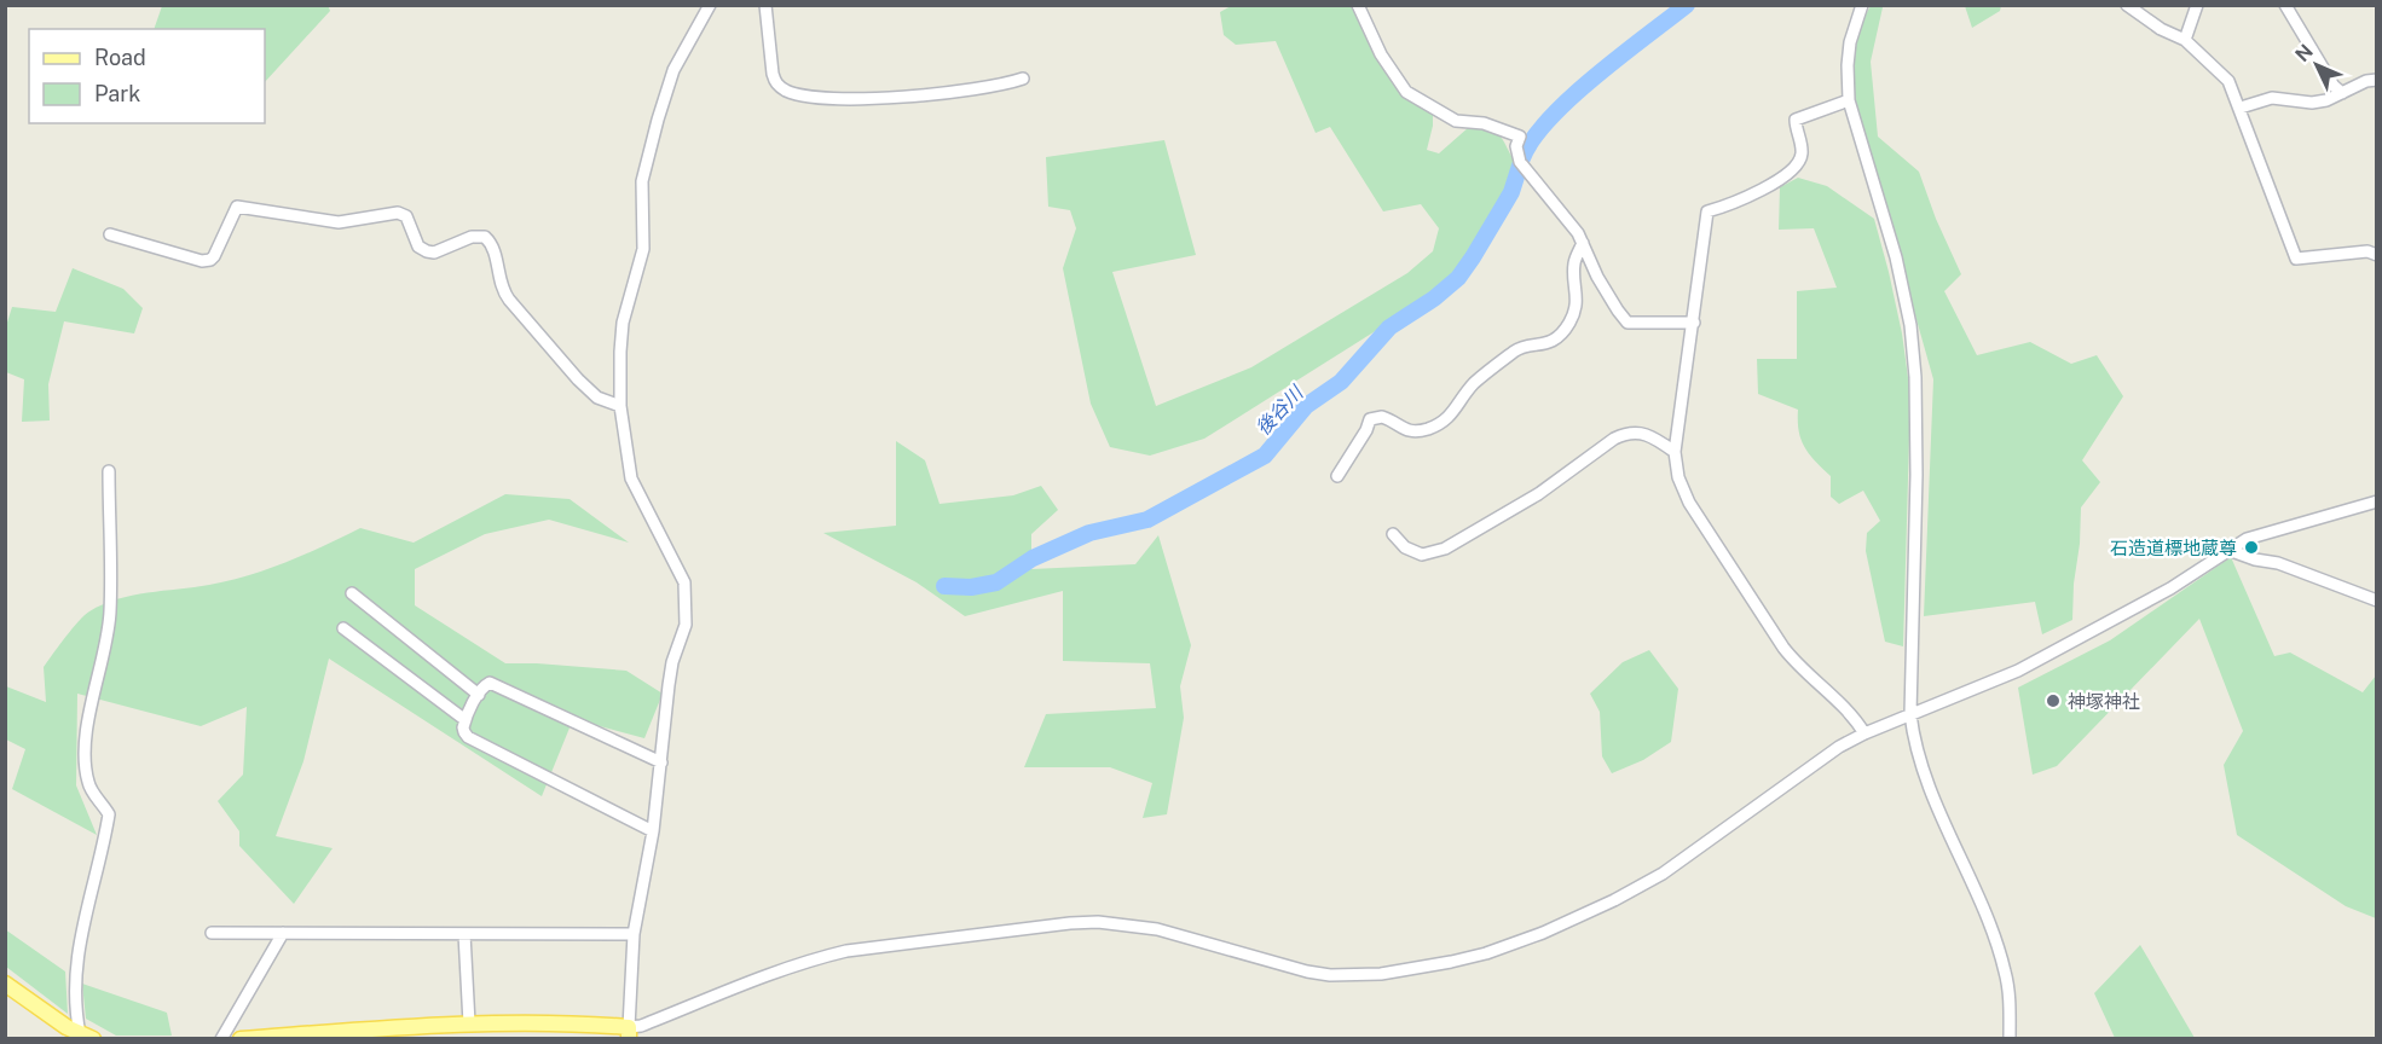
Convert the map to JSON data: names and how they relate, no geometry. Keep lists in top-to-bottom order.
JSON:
{
  "water": ["後谷川"],
  "places": ["石造道標地蔵尊", "神塚神社"],
  "legend": ["Road", "Park"],
  "north": "top left"
}
